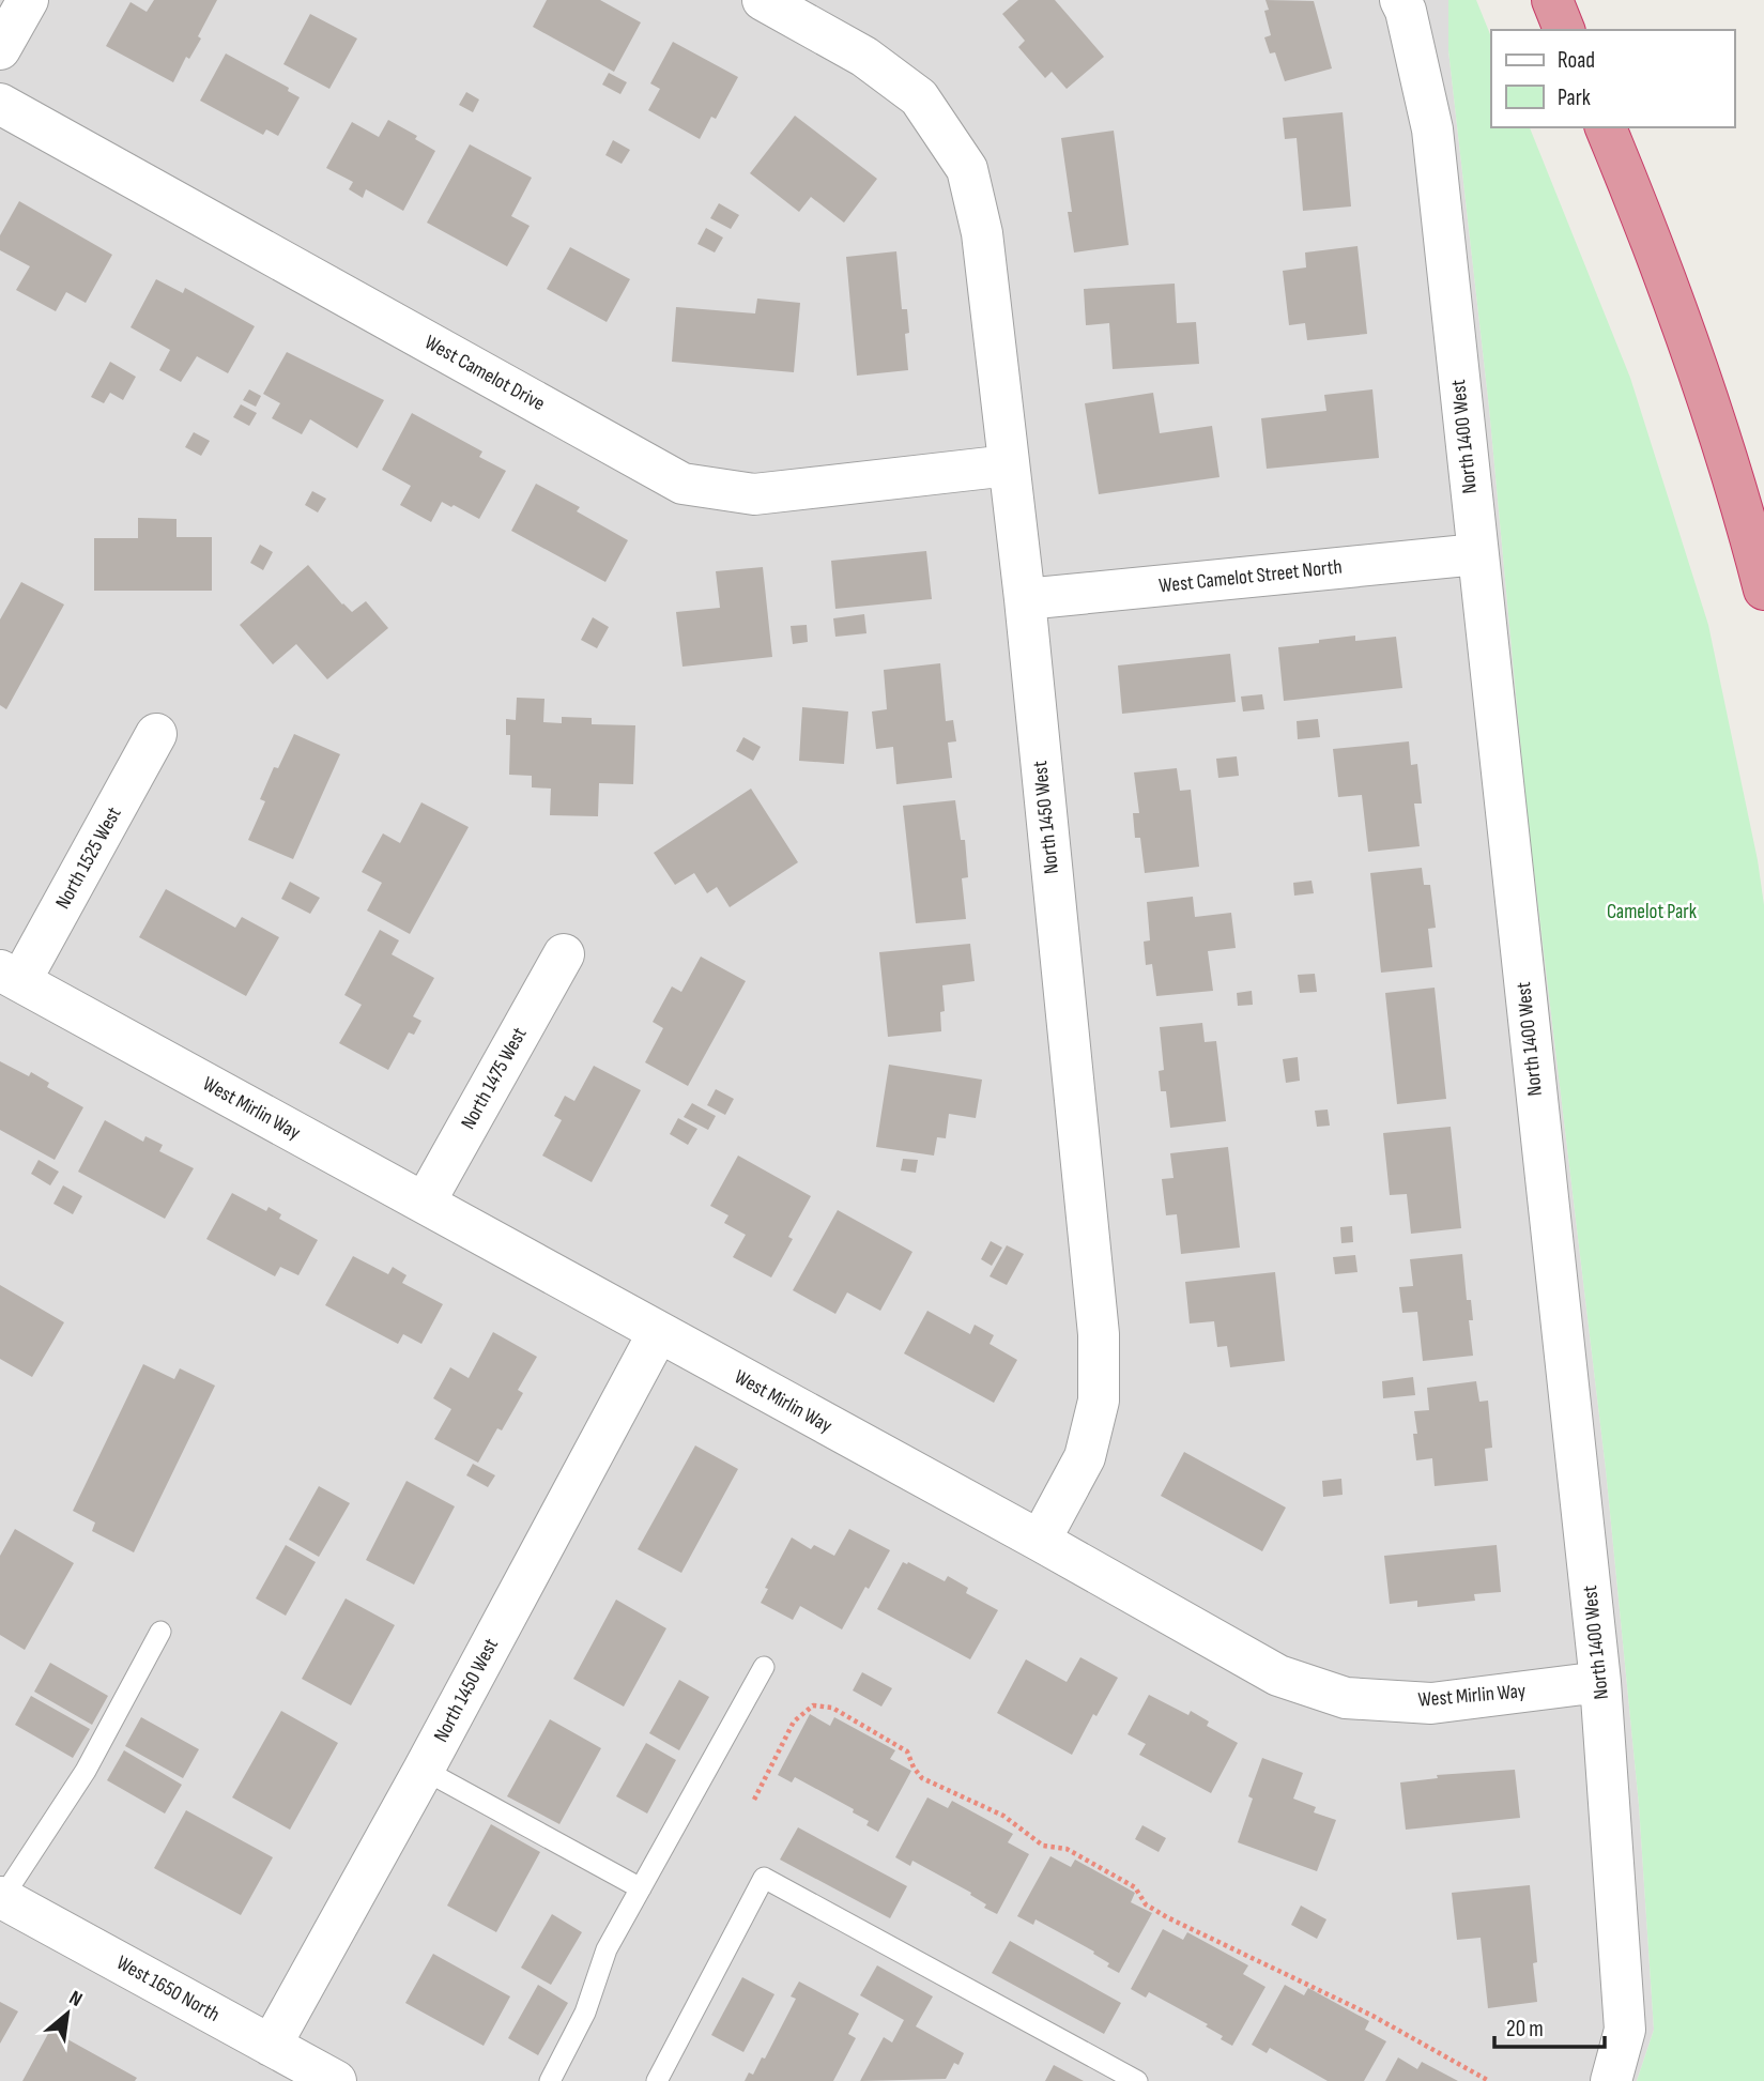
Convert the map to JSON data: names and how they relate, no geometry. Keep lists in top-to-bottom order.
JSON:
{
  "streets": {
    "street": [
      "West Camelot Drive",
      "North 1400 West",
      "West Camelot Street North",
      "North 1450 West",
      "North 1525 West",
      "North 1475 West",
      "West Mirlin Way",
      "West 1650 North"
    ]
  },
  "crossings": [
    ["West Camelot Drive", "North 1450 West"],
    ["North 1400 West", "West Camelot Street North"],
    ["North 1400 West", "West Mirlin Way"],
    ["West Camelot Street North", "North 1450 West"],
    ["North 1450 West", "West Mirlin Way"],
    ["North 1450 West", "West 1650 North"],
    ["North 1525 West", "West Mirlin Way"],
    ["North 1475 West", "West Mirlin Way"]
  ],
  "parks": ["Camelot Park"],
  "legend": ["Road", "Park"],
  "scale_bar": "20 m",
  "north": "top right"
}
